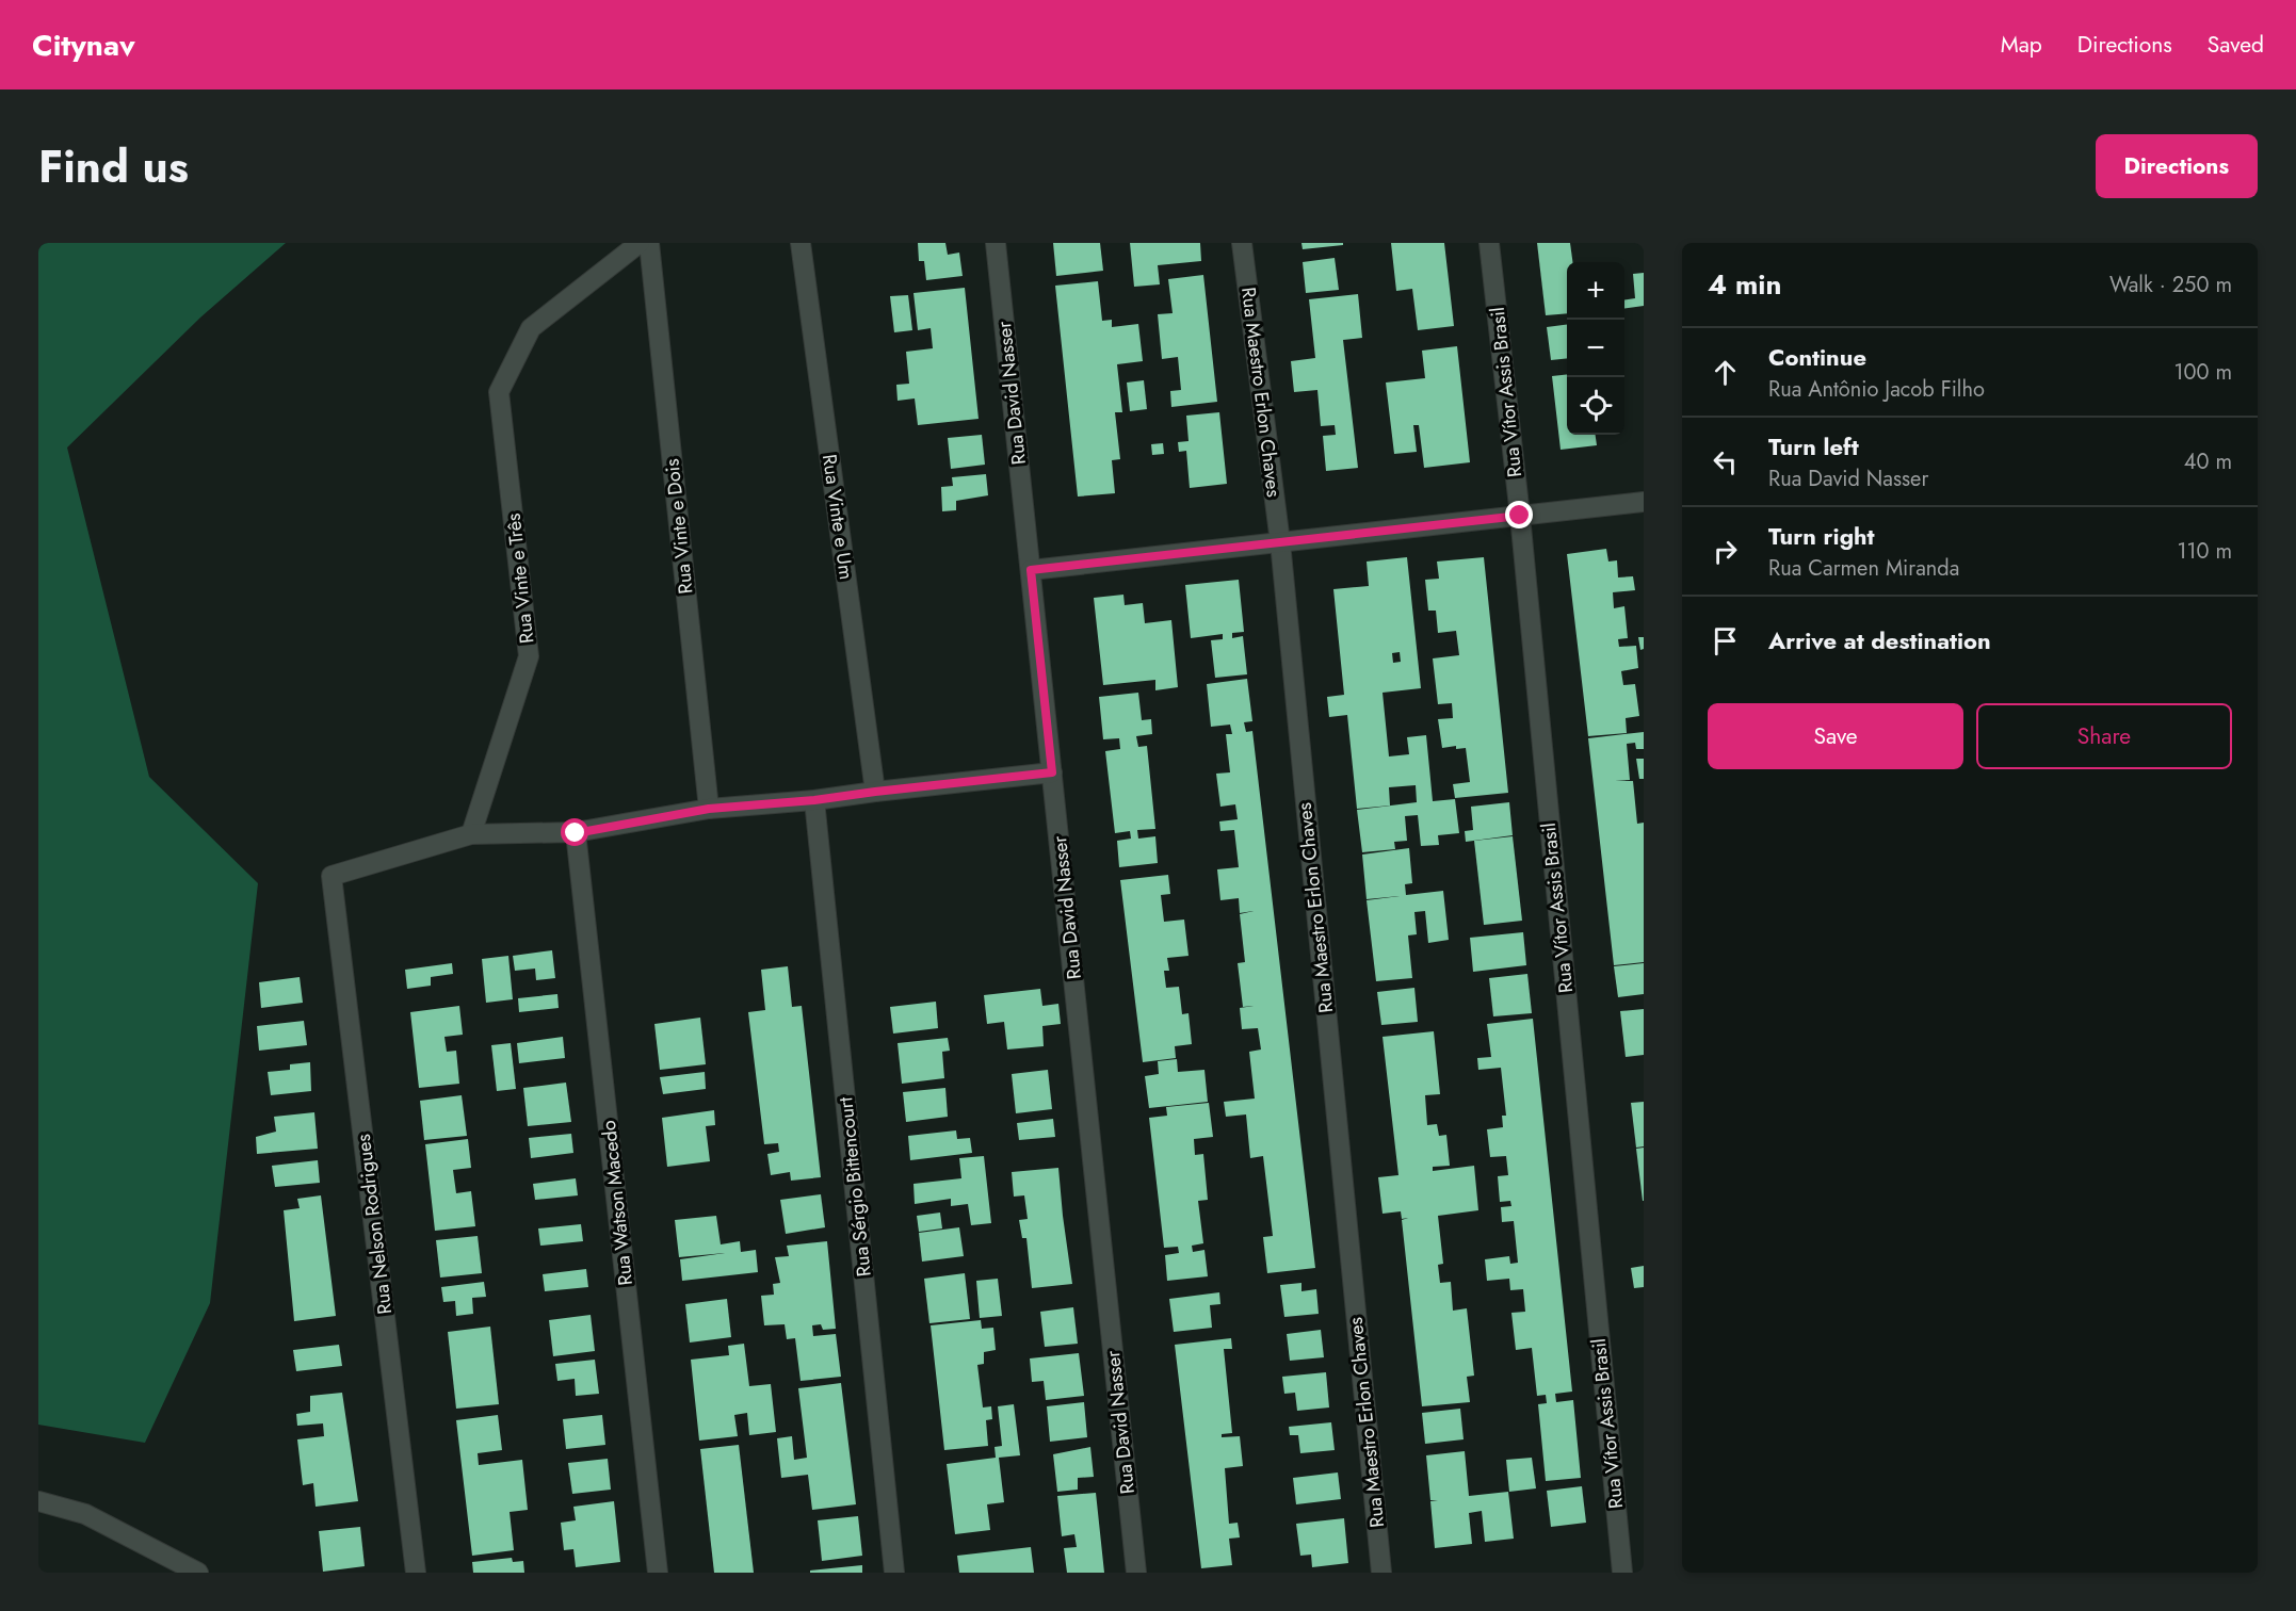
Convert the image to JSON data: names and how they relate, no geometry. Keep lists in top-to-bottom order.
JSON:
{
  "streets": {
    "street": [
      "Rua Maestro Erlon Chaves",
      "Rua Vítor Assis Brasil",
      "Rua David Nasser",
      "Rua Vinte e Um",
      "Rua Vinte e Dois",
      "Rua Vinte e Três",
      "Rua Sérgio Bittencourt",
      "Rua Watson Macedo",
      "Rua Nelson Rodrigues"
    ]
  },
  "crossings": [
    ["Rua Vinte e Três", "Rua Nelson Rodrigues"]
  ],
  "page": {
    "header": "Citynav",
    "nav": ["Map", "Directions", "Saved"],
    "title": "Find us",
    "buttons": [
      "Directions",
      ["Save", "Share"]
    ],
    "heading": ["4 min", "Walk · 250 m"],
    "map_buttons": ["+", "−"],
    "list": [
      ["Continue", "Rua Antônio Jacob Filho", "100 m"],
      ["Turn left", "Rua David Nasser", "40 m"],
      ["Turn right", "Rua Carmen Miranda", "110 m"],
      "Arrive at destination"
    ]
  }
}
